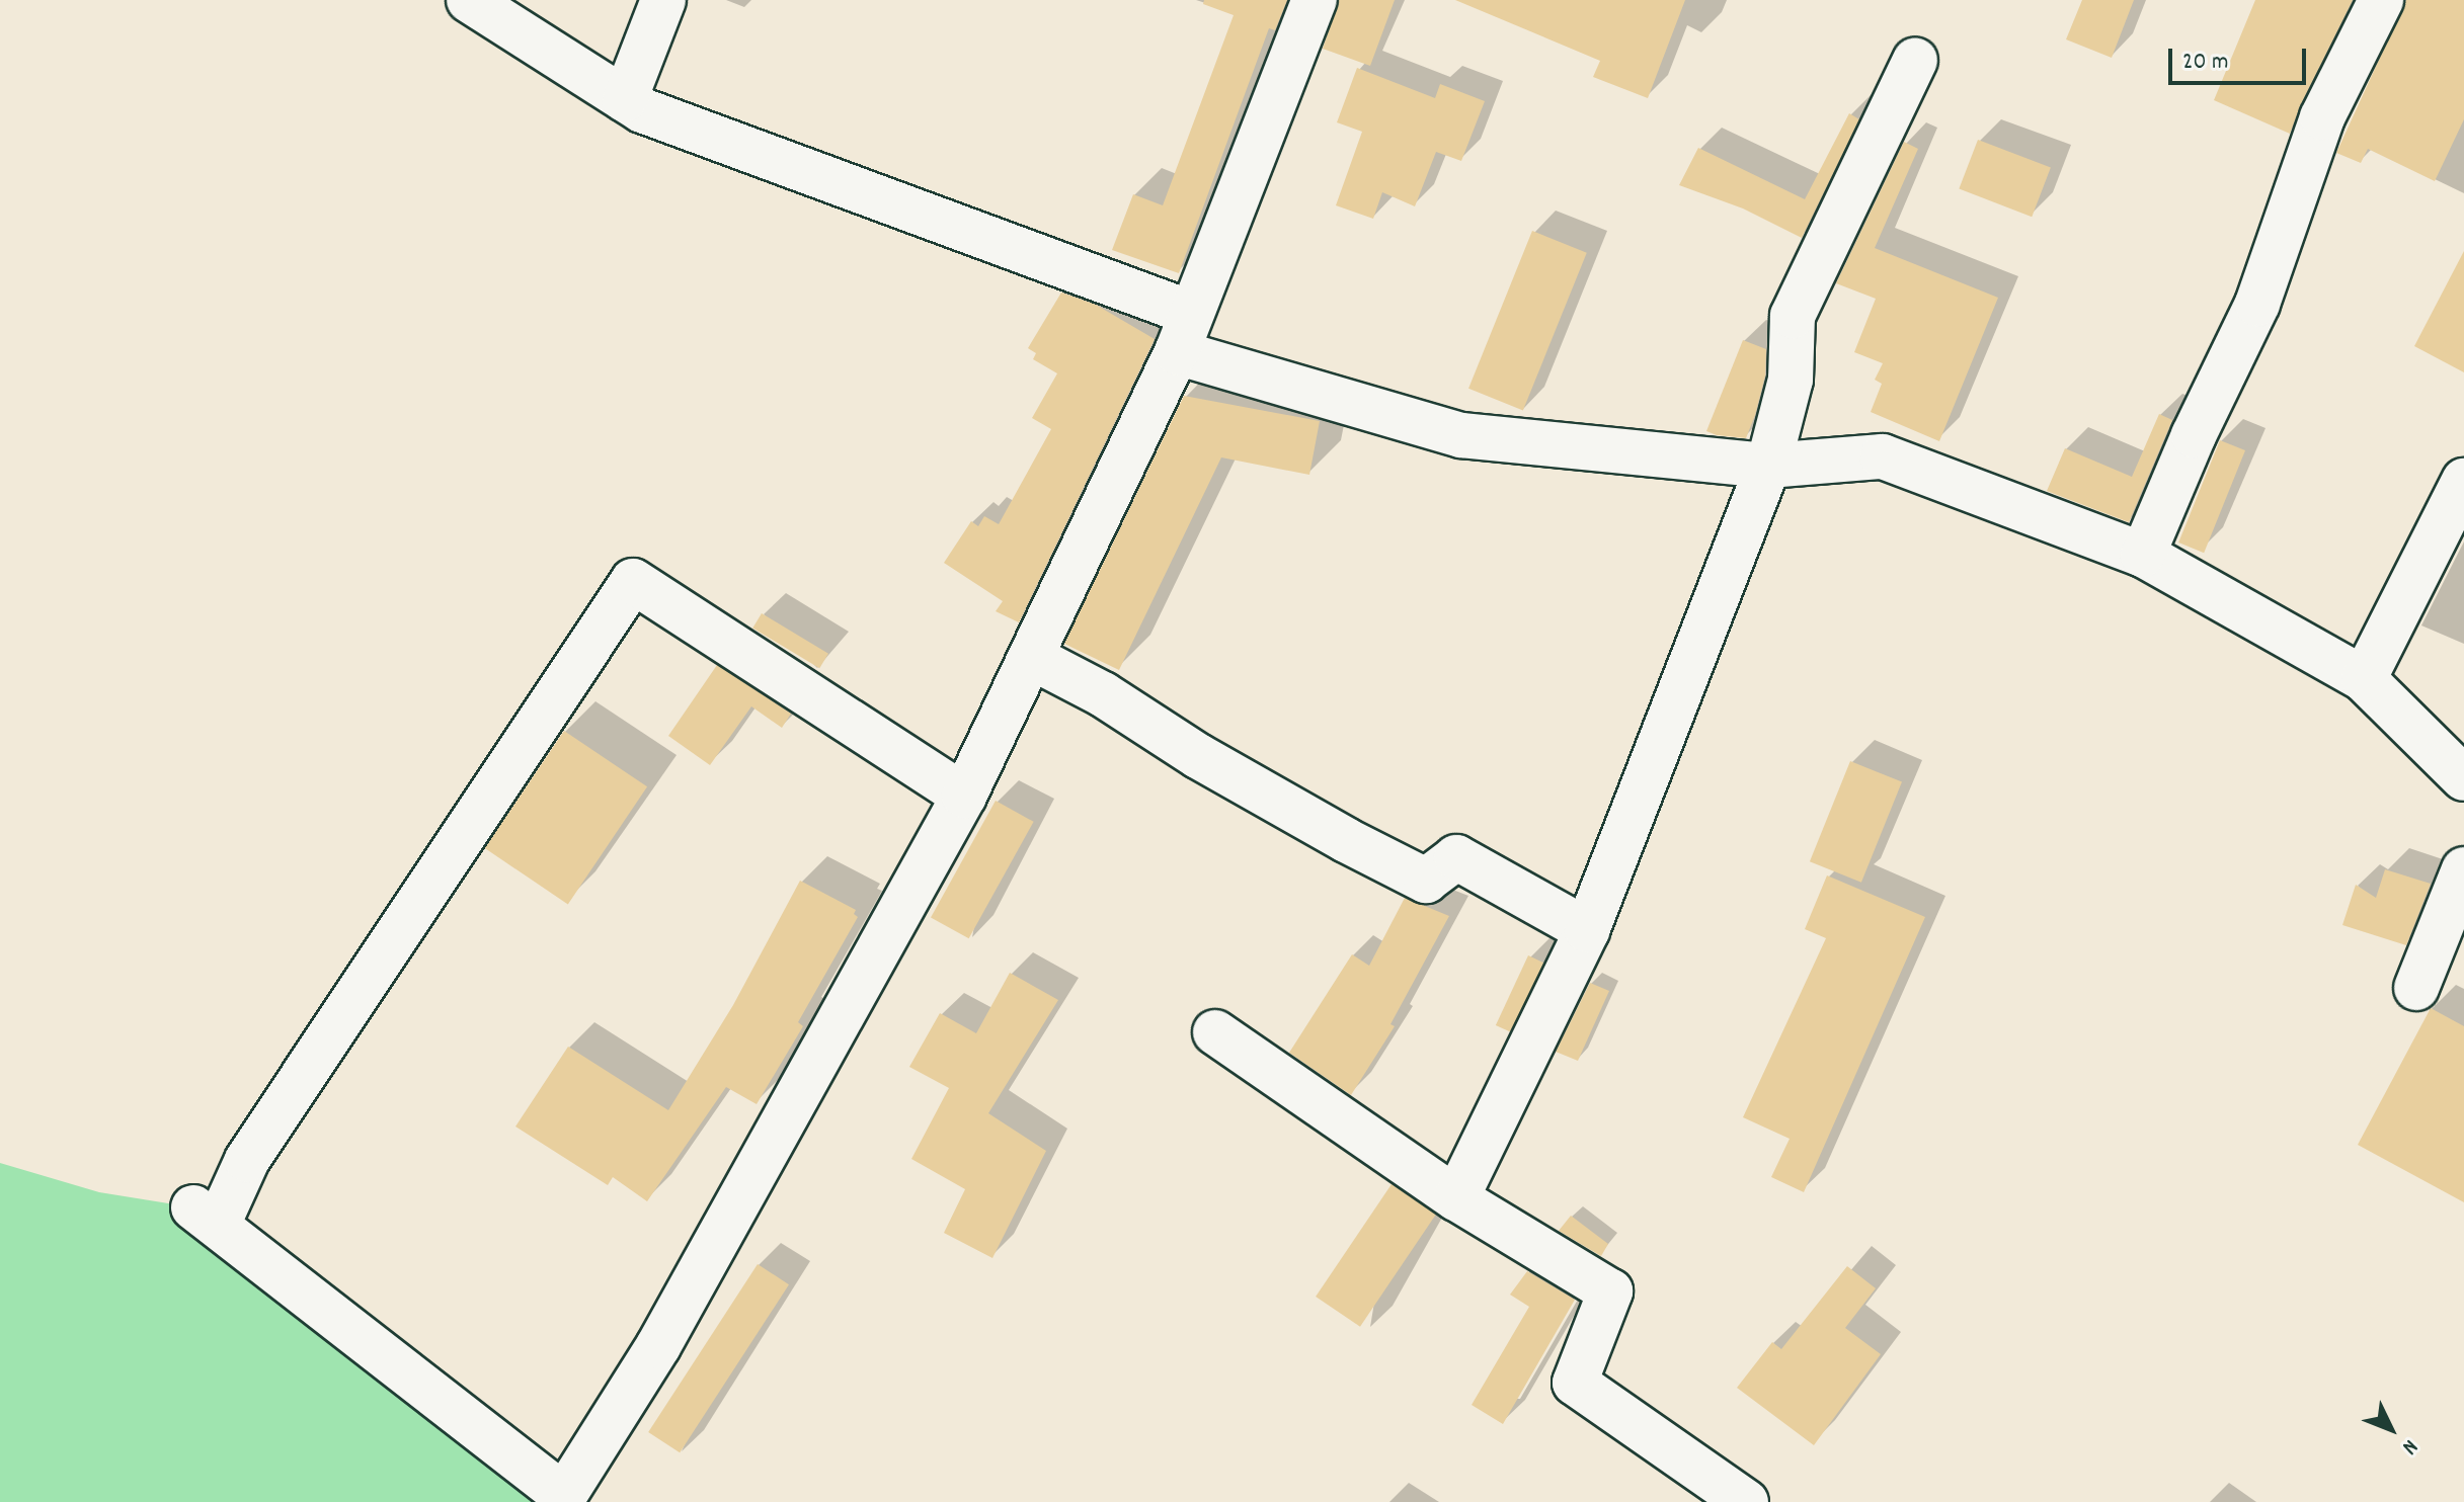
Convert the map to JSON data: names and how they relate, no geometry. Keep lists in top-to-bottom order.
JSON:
{
  "scale_bar": "20 m",
  "north": "bottom right"
}
